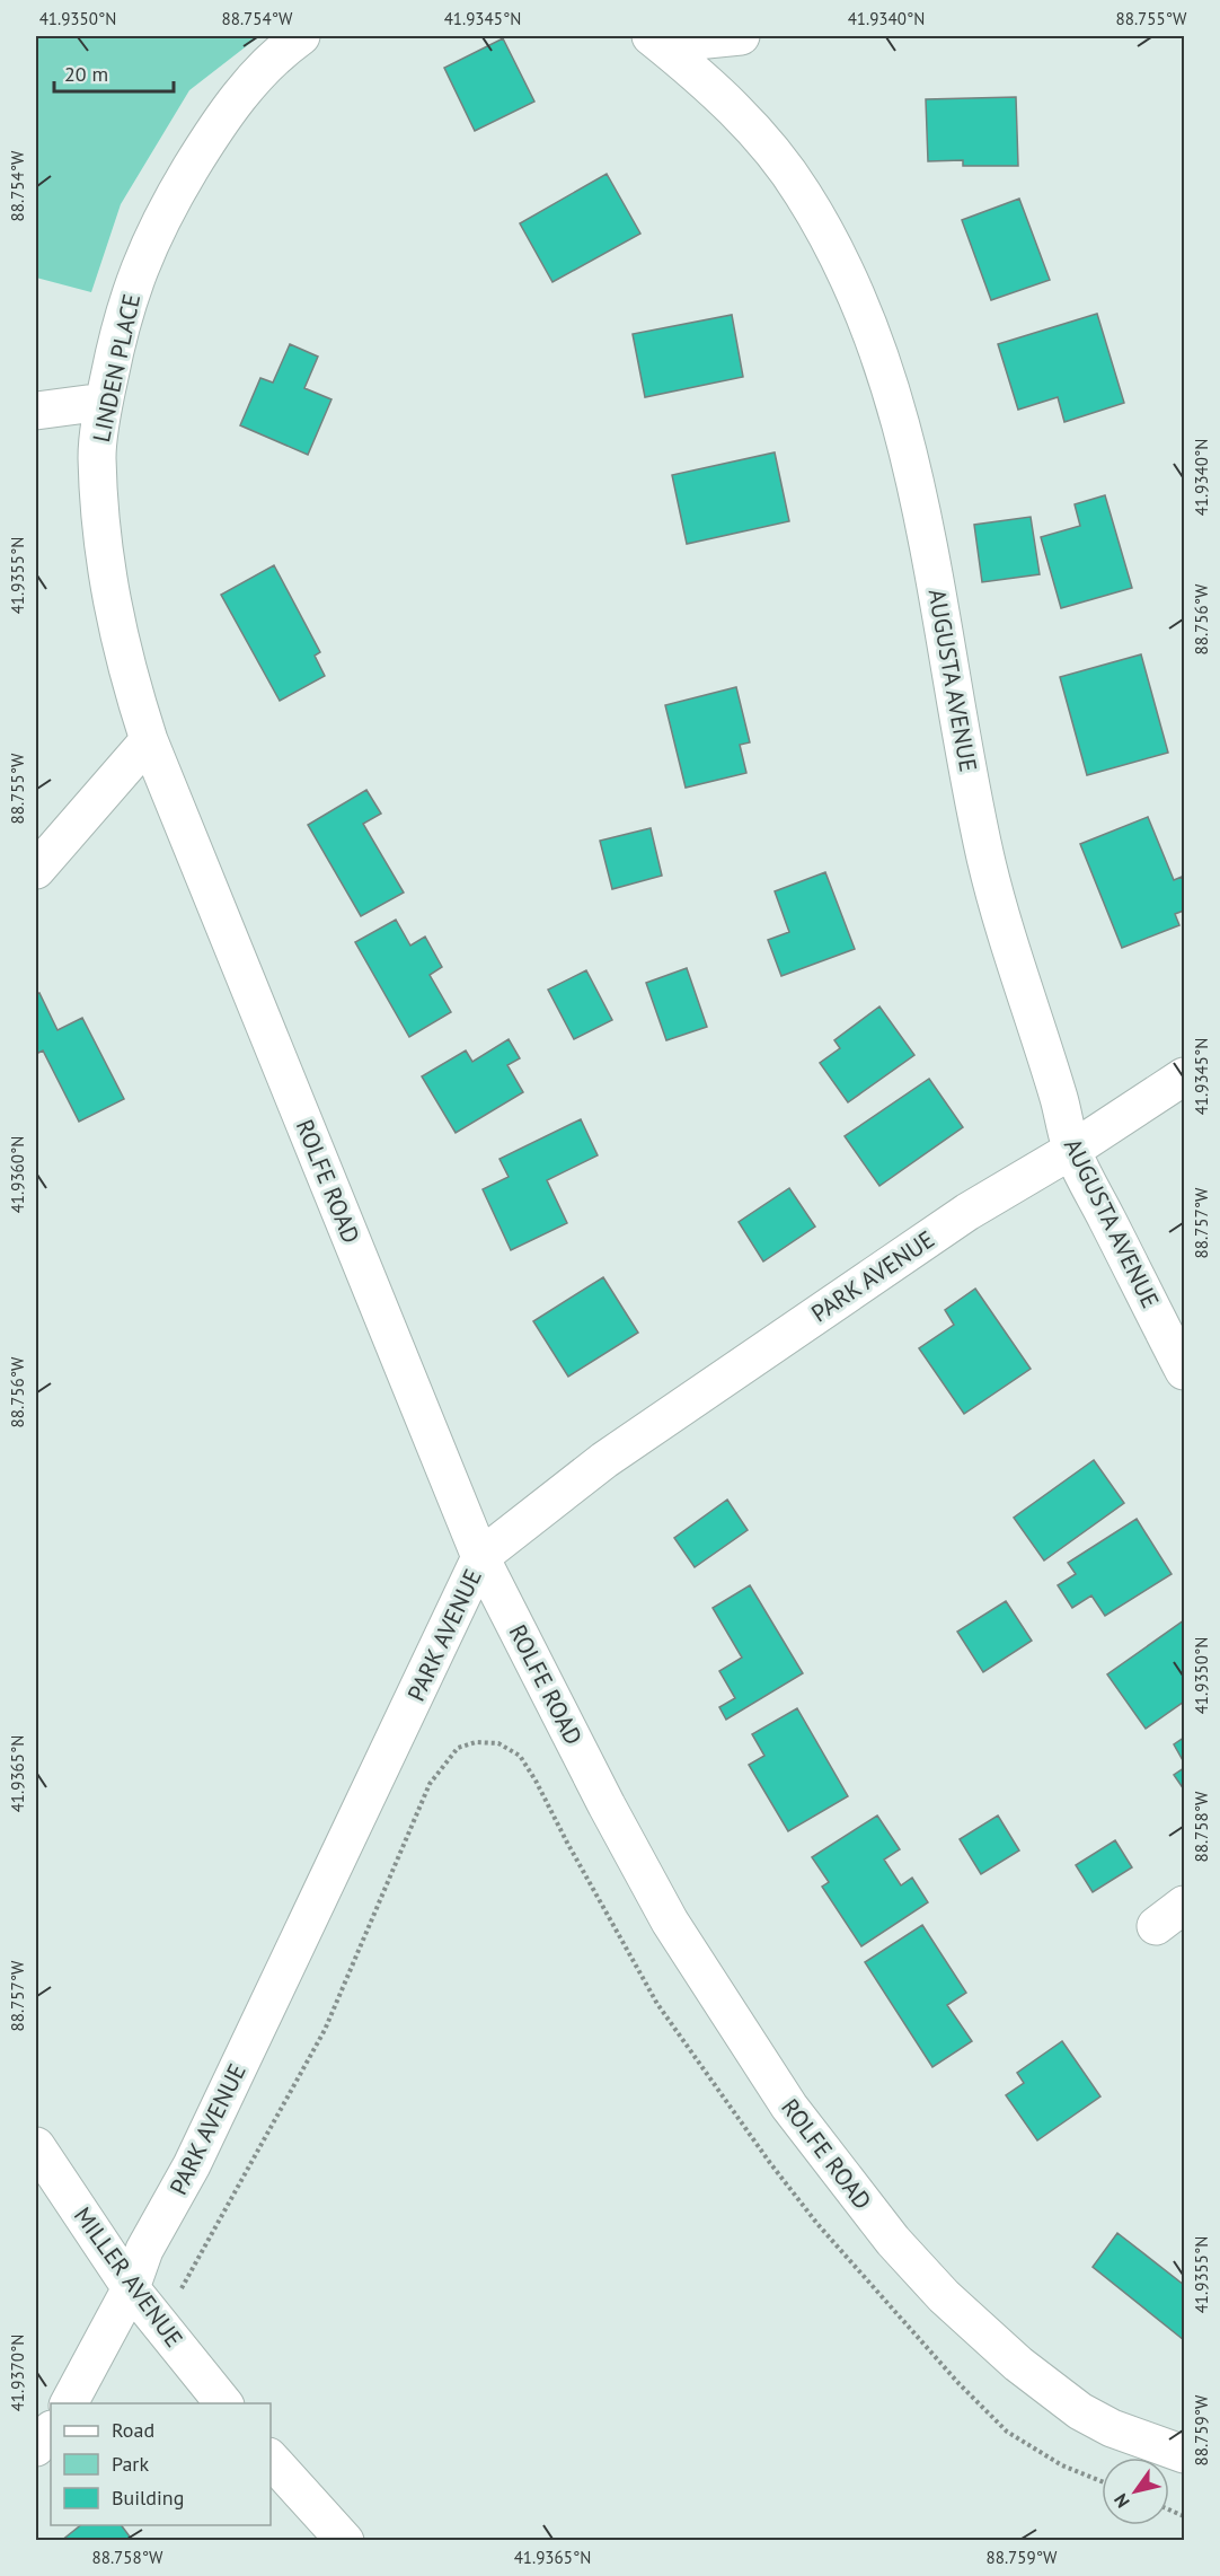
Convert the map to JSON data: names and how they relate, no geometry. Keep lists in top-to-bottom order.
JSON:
{
  "streets": {
    "street": [
      "LINDEN PLACE",
      "AUGUSTA AVENUE",
      "ROLFE ROAD",
      "PARK AVENUE",
      "MILLER AVENUE"
    ]
  },
  "crossings": [
    ["LINDEN PLACE", "ROLFE ROAD"],
    ["AUGUSTA AVENUE", "PARK AVENUE"],
    ["ROLFE ROAD", "PARK AVENUE"],
    ["PARK AVENUE", "MILLER AVENUE"]
  ],
  "legend": ["Road", "Park", "Building"],
  "scale_bar": "20 m",
  "north": "bottom left",
  "coordinates": [
    "41.9350°N",
    "88.754°W",
    "41.9345°N",
    "41.9340°N",
    "88.755°W",
    "41.9355°N",
    "88.756°W",
    "41.9360°N",
    "88.757°W",
    "41.9365°N",
    "88.758°W",
    "41.9370°N",
    "88.759°W"
  ]
}
